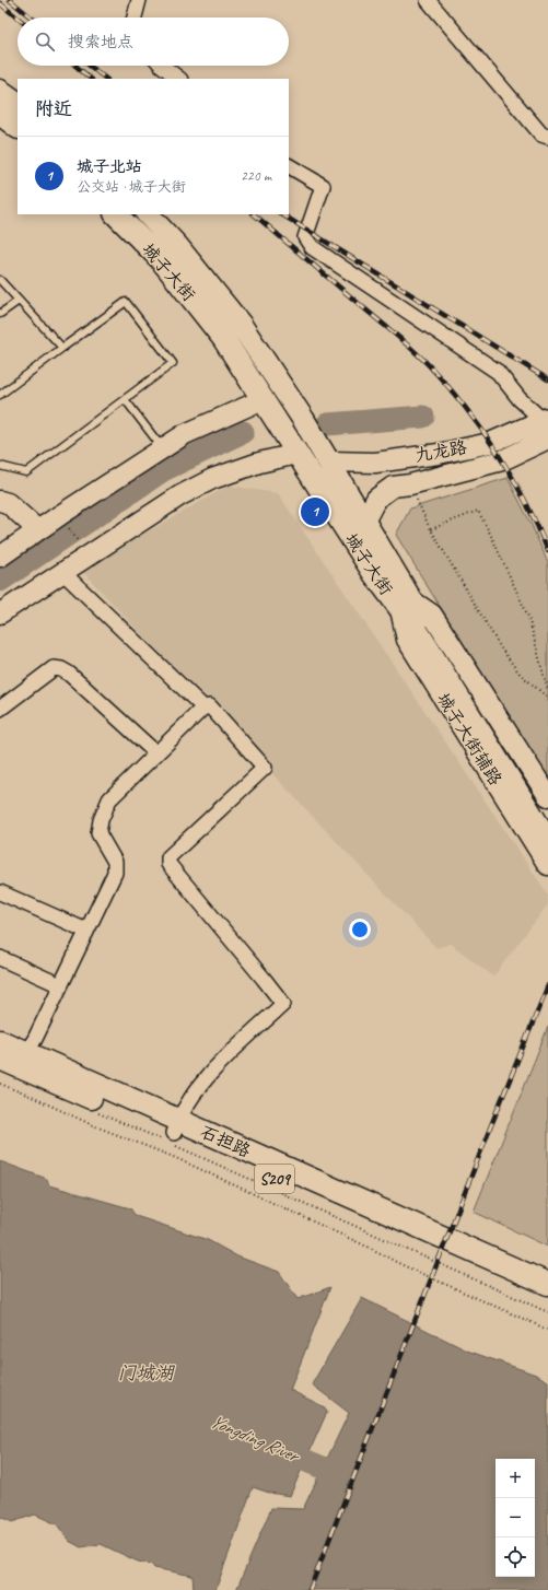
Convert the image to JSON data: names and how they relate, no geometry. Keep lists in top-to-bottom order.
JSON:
{
  "streets": {
    "main road": ["城子大街", "石担路", "S209"],
    "street": ["九龙路", "城子大街辅路"]
  },
  "crossings": [
    ["城子大街", "九龙路"],
    ["城子大街", "城子大街辅路"]
  ],
  "water": ["门城湖", "Yongding River"],
  "page": {
    "search": "搜索地点",
    "heading": "附近",
    "list": [
      {
        "mark": "1",
        "name": "城子北站",
        "note": "公交站 · 城子大街",
        "value": "220 m"
      }
    ],
    "pins": "1",
    "map_buttons": ["+", "−"]
  }
}
